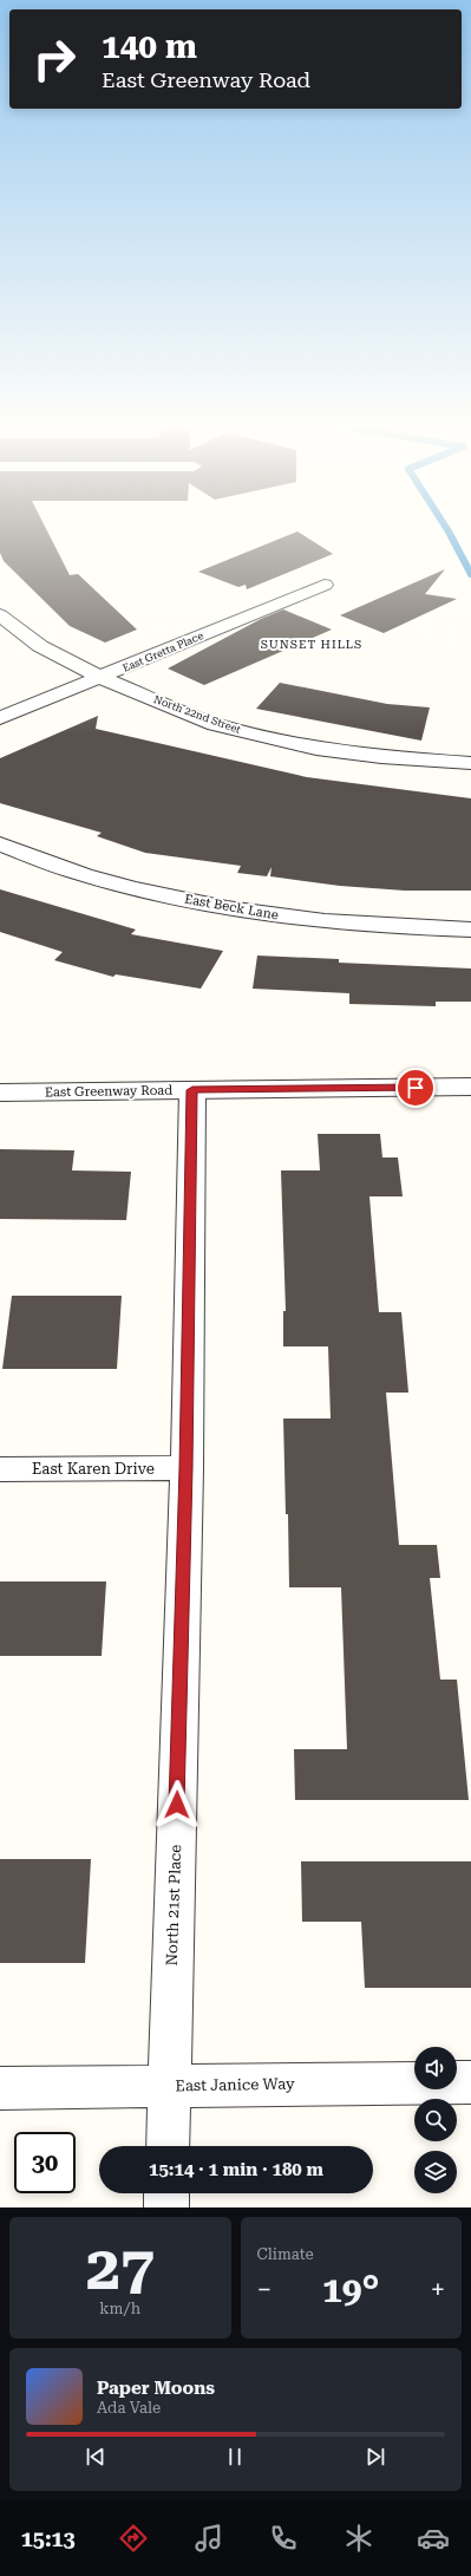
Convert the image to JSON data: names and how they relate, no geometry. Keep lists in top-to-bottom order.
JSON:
{
  "streets": {
    "street": [
      "East Gretta Place",
      "North 22nd Street",
      "East Beck Lane",
      "East Greenway Road",
      "East Karen Drive",
      "North 21st Place",
      "East Janice Way"
    ]
  },
  "crossings": [
    ["East Gretta Place", "North 22nd Street"],
    ["East Greenway Road", "North 21st Place"],
    ["East Karen Drive", "North 21st Place"],
    ["North 21st Place", "East Janice Way"]
  ],
  "districts": ["SUNSET HILLS"],
  "page": {
    "turn": ["140 m", "East Greenway Road"],
    "limit": "30",
    "trip": "15:14 · 1 min · 180 m",
    "tile": [
      ["27", "km/h"],
      "Climate"
    ],
    "heat": ["−", "19°", "+"],
    "song": ["Paper Moons", "Ada Vale"],
    "tabs": "15:13"
  }
}
